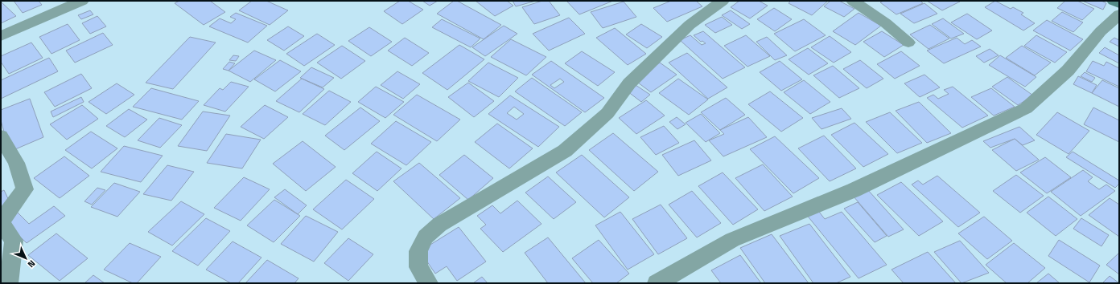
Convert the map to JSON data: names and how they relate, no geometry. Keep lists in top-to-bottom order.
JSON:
{
  "north": "bottom right"
}
